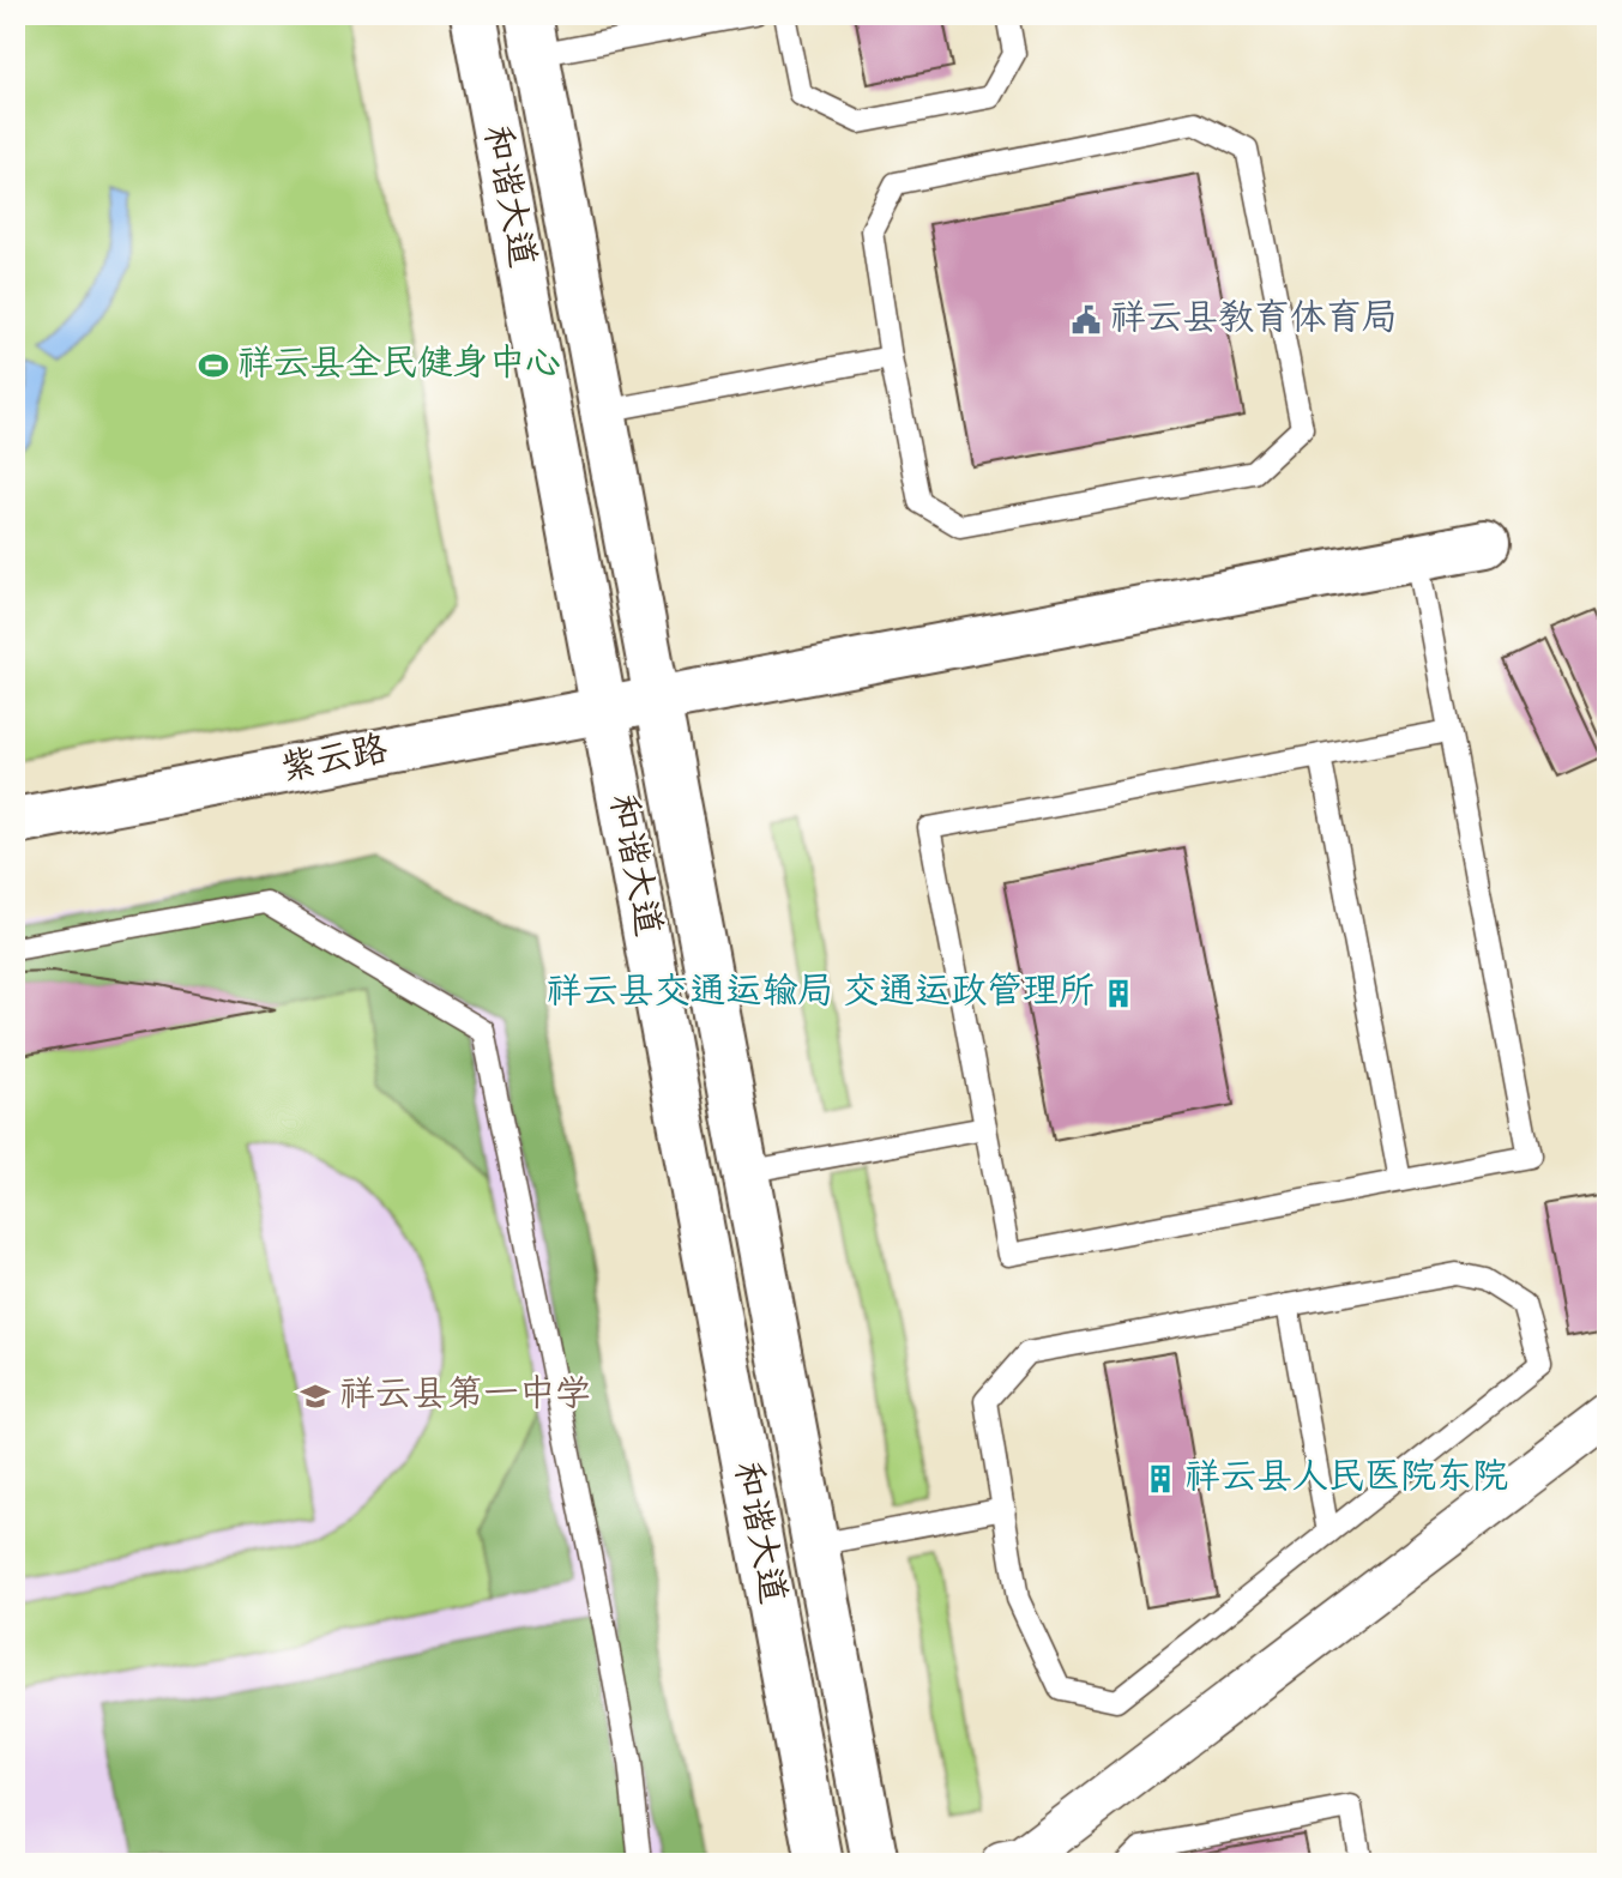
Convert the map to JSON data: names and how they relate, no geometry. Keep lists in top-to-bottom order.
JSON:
{
  "streets": {
    "main road": ["和谐大道", "紫云路"]
  },
  "crossings": [
    ["和谐大道", "紫云路"]
  ],
  "places": {
    "public building": ["祥云县教育体育局"],
    "sports": ["祥云县全民健身中心"],
    "building": ["祥云县交通运输局 交通运政管理所", "祥云县人民医院东院"],
    "school or university": ["祥云县第一中学"]
  }
}
